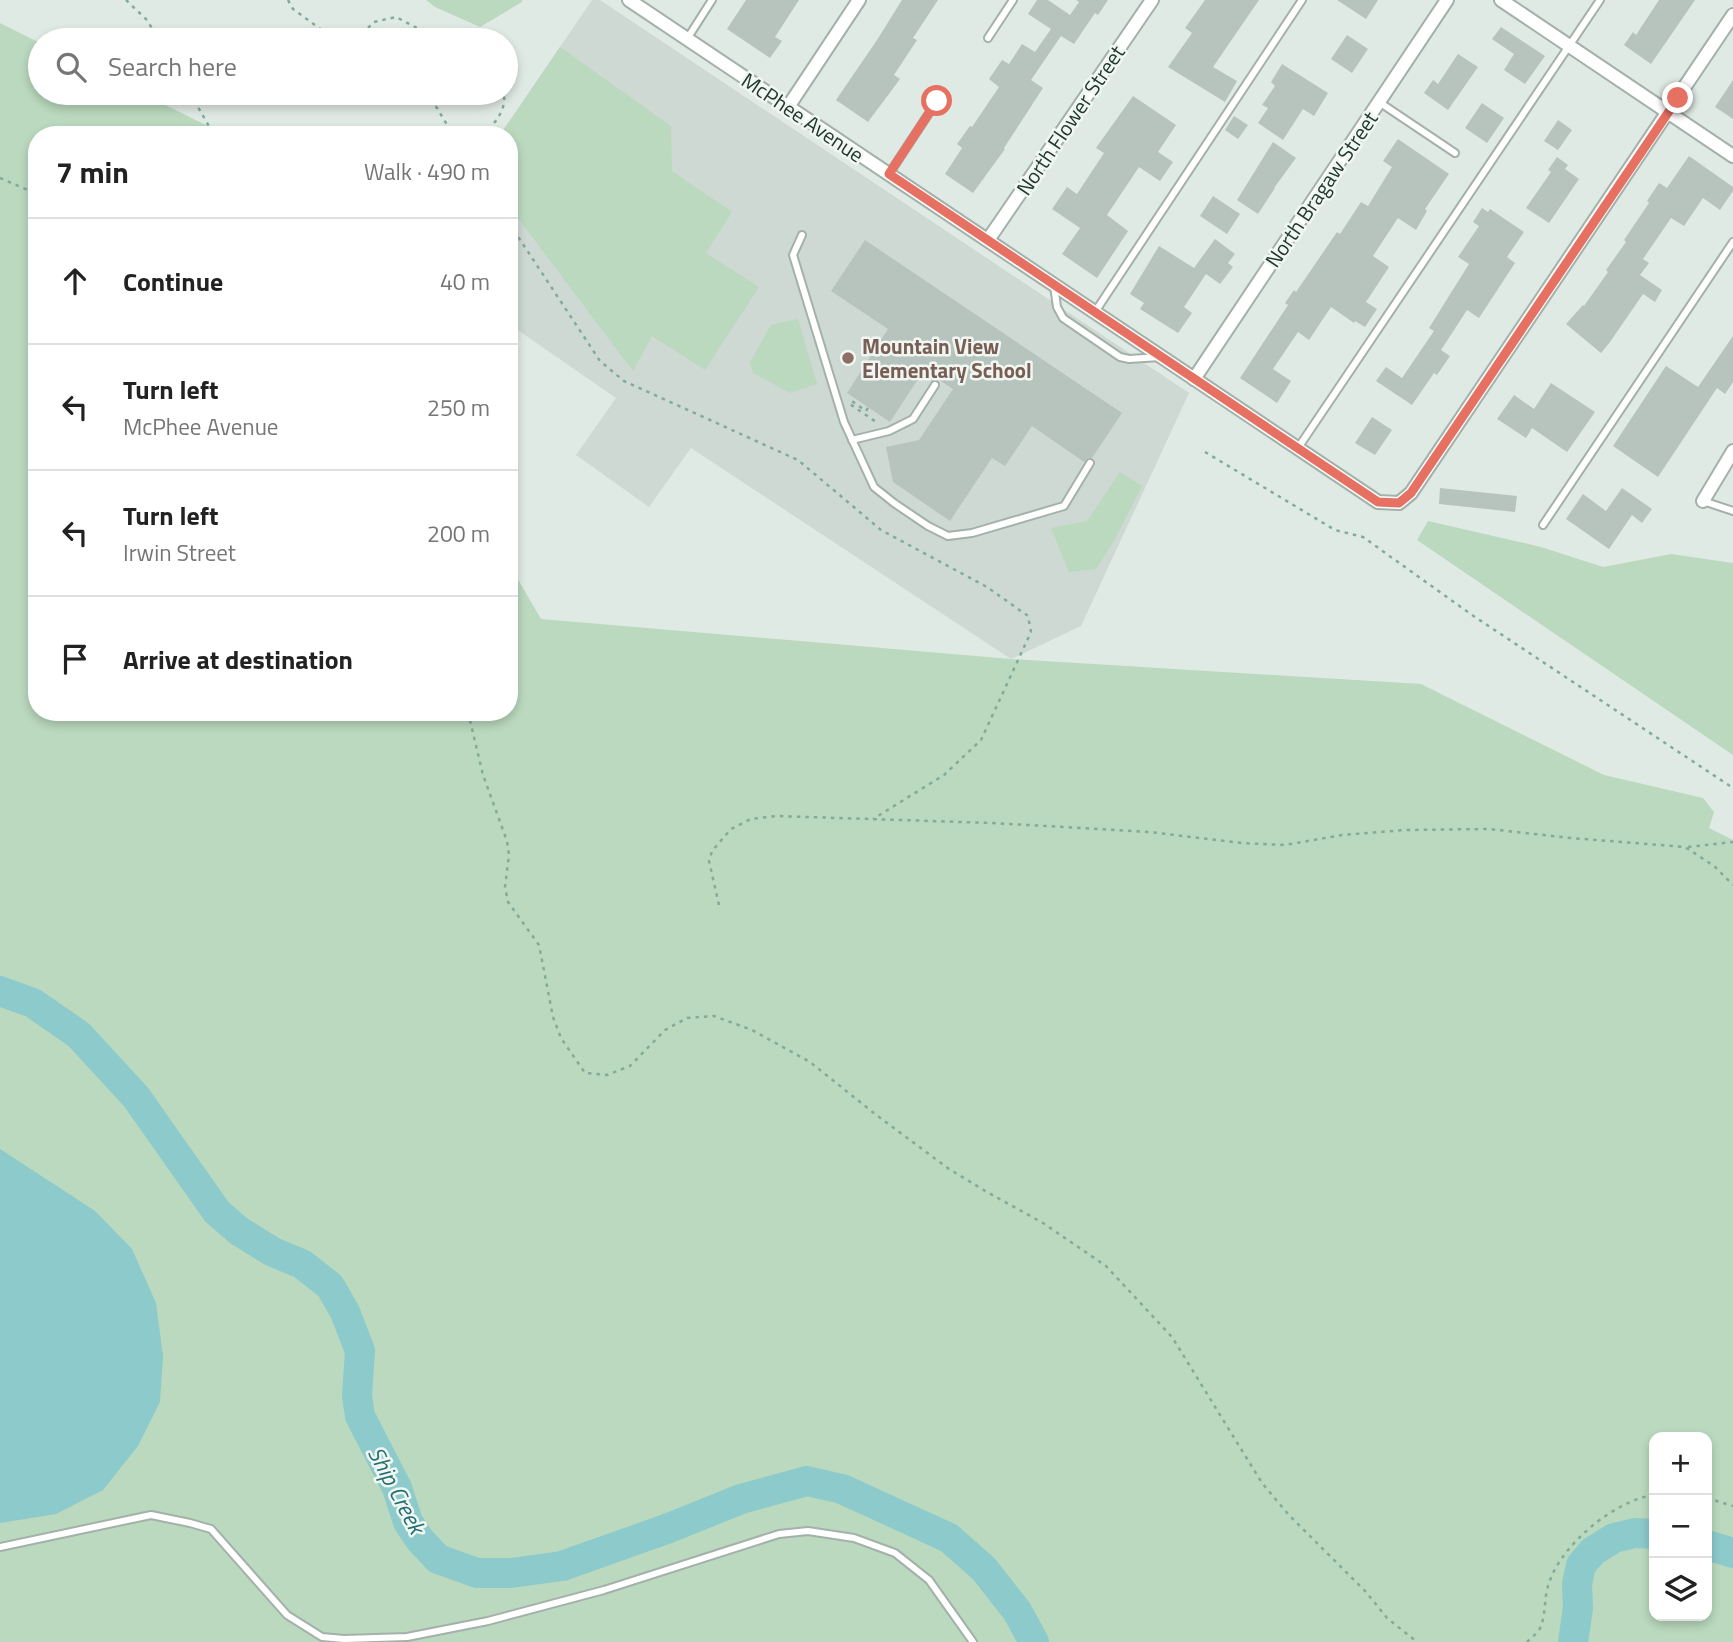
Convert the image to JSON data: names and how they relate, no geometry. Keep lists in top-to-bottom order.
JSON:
{
  "streets": {
    "street": ["McPhee Avenue", "North Flower Street", "North Bragaw Street"]
  },
  "crossings": [
    ["McPhee Avenue", "North Flower Street"],
    ["McPhee Avenue", "North Bragaw Street"]
  ],
  "water": ["Ship Creek"],
  "places": ["Mountain View Elementary School"],
  "page": {
    "search": "Search here",
    "heading": ["7 min", "Walk · 490 m"],
    "list": [
      ["Continue", "40 m"],
      ["Turn left", "McPhee Avenue", "250 m"],
      ["Turn left", "Irwin Street", "200 m"],
      "Arrive at destination"
    ],
    "map_buttons": ["+", "−"]
  }
}
